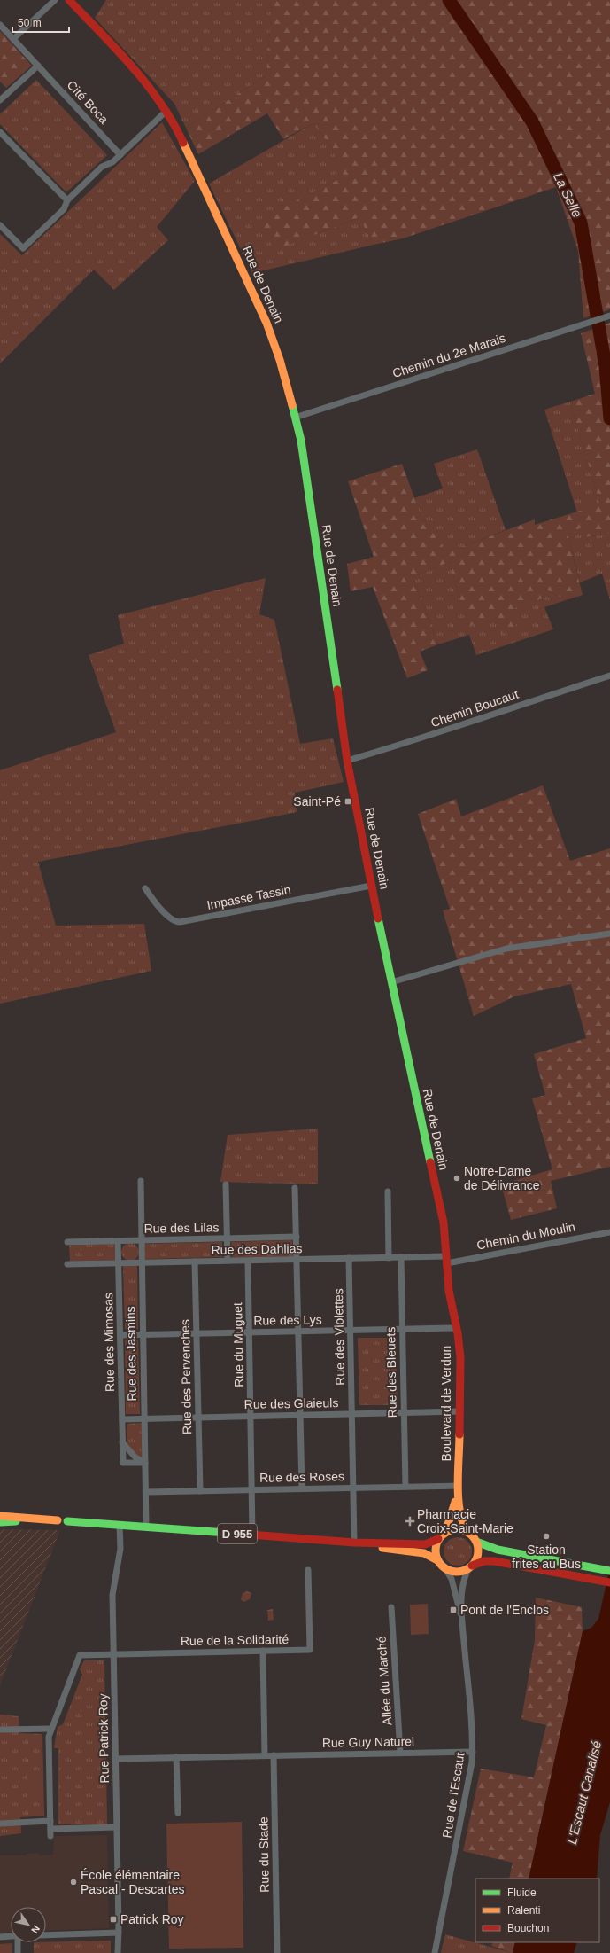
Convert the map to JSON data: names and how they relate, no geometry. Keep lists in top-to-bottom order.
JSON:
{
  "streets": {
    "street": [
      "Cité Boca",
      "Rue de Denain",
      "Chemin du 2e Marais",
      "Chemin Boucaut",
      "Impasse Tassin",
      "Rue des Lilas",
      "Chemin du Moulin",
      "Rue des Dahlias",
      "Rue des Lys",
      "Rue des Violettes",
      "Rue des Mimosas",
      "Rue du Muguet",
      "Rue des Jasmins",
      "Rue des Bleuets",
      "Rue des Pervenches",
      "Rue des Glaieuls",
      "Boulevard de Verdun",
      "Rue des Roses",
      "D 955",
      "Rue de la Solidarité",
      "Allée du Marché",
      "Rue Patrick Roy",
      "Rue Guy Naturel",
      "Rue de l'Escaut",
      "Rue du Stade"
    ]
  },
  "crossings": [
    ["Rue de Denain", "Chemin du 2e Marais"],
    ["Rue de Denain", "Chemin Boucaut"],
    ["Rue de Denain", "Impasse Tassin"],
    ["Rue de Denain", "Boulevard de Verdun"],
    ["Rue des Lilas", "Rue des Mimosas"],
    ["Rue des Lilas", "Rue des Jasmins"],
    ["Chemin du Moulin", "Rue des Dahlias"],
    ["Chemin du Moulin", "Boulevard de Verdun"],
    ["Rue des Dahlias", "Rue des Violettes"],
    ["Rue des Dahlias", "Rue des Mimosas"],
    ["Rue des Dahlias", "Rue du Muguet"],
    ["Rue des Dahlias", "Rue des Jasmins"],
    ["Rue des Dahlias", "Rue des Bleuets"],
    ["Rue des Dahlias", "Rue des Pervenches"],
    ["Rue des Dahlias", "Boulevard de Verdun"],
    ["Rue des Lys", "Rue des Violettes"],
    ["Rue des Lys", "Rue des Mimosas"],
    ["Rue des Lys", "Rue du Muguet"],
    ["Rue des Lys", "Rue des Jasmins"],
    ["Rue des Lys", "Rue des Bleuets"],
    ["Rue des Lys", "Rue des Pervenches"],
    ["Rue des Lys", "Boulevard de Verdun"],
    ["Rue des Violettes", "Rue des Glaieuls"],
    ["Rue des Violettes", "Rue des Roses"],
    ["Rue des Violettes", "D 955"],
    ["Rue des Mimosas", "Rue des Jasmins"],
    ["Rue des Mimosas", "Rue des Glaieuls"],
    ["Rue du Muguet", "Rue des Glaieuls"],
    ["Rue du Muguet", "Rue des Roses"],
    ["Rue du Muguet", "D 955"],
    ["Rue des Jasmins", "Rue des Glaieuls"],
    ["Rue des Jasmins", "Rue des Roses"],
    ["Rue des Jasmins", "D 955"],
    ["Rue des Bleuets", "Rue des Glaieuls"],
    ["Rue des Bleuets", "Rue des Roses"],
    ["Rue des Pervenches", "Rue des Glaieuls"],
    ["Rue des Pervenches", "Rue des Roses"],
    ["Rue des Glaieuls", "Boulevard de Verdun"],
    ["Boulevard de Verdun", "Rue des Roses"],
    ["Boulevard de Verdun", "D 955"],
    ["Boulevard de Verdun", "Rue de l'Escaut"],
    ["D 955", "Rue Patrick Roy"],
    ["D 955", "Rue de l'Escaut"],
    ["Rue de la Solidarité", "Rue Patrick Roy"],
    ["Allée du Marché", "Rue Guy Naturel"],
    ["Rue Patrick Roy", "Rue Guy Naturel"],
    ["Rue Guy Naturel", "Rue de l'Escaut"],
    ["Rue Guy Naturel", "Rue du Stade"]
  ],
  "water": ["La Selle", "L'Escaut Canalisé"],
  "places": {
    "transit": ["Saint-Pé", "Pont de l'Enclos", "Patrick Roy"],
    "other": ["Notre-Dame de Délivrance", "Station frites au Bus", "École élémentaire Pascal - Descartes"],
    "health": ["Pharmacie Croix-Saint-Marie"]
  },
  "legend": ["Fluide", "Ralenti", "Bouchon"],
  "scale_bar": "50 m",
  "north": "bottom right"
}
